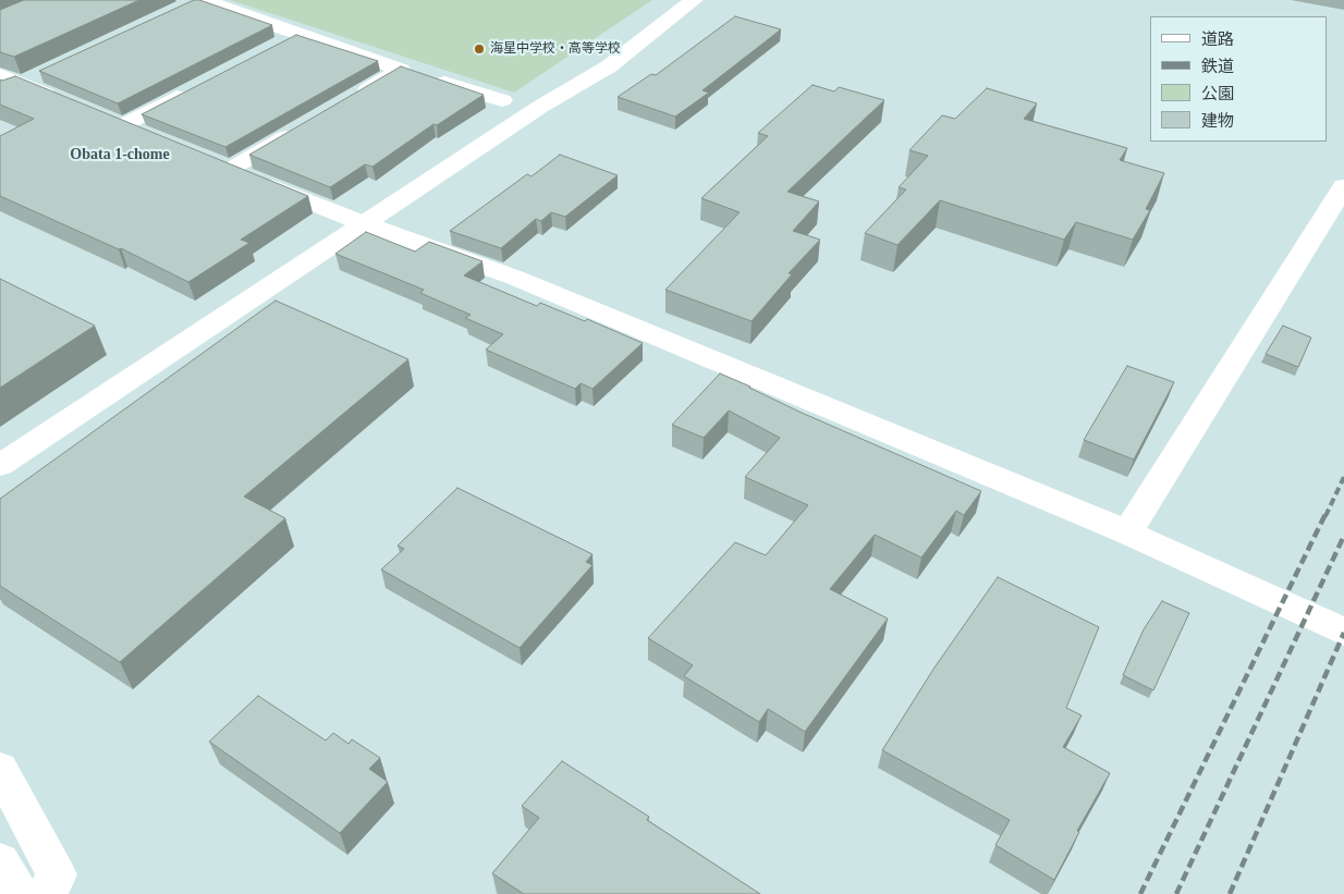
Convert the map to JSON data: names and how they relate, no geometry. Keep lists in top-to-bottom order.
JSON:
{
  "districts": ["Obata 1-chome"],
  "places": ["海星中学校・高等学校"],
  "legend": [
    "道路",
    "鉄道",
    "公園",
    "建物"
  ]
}
